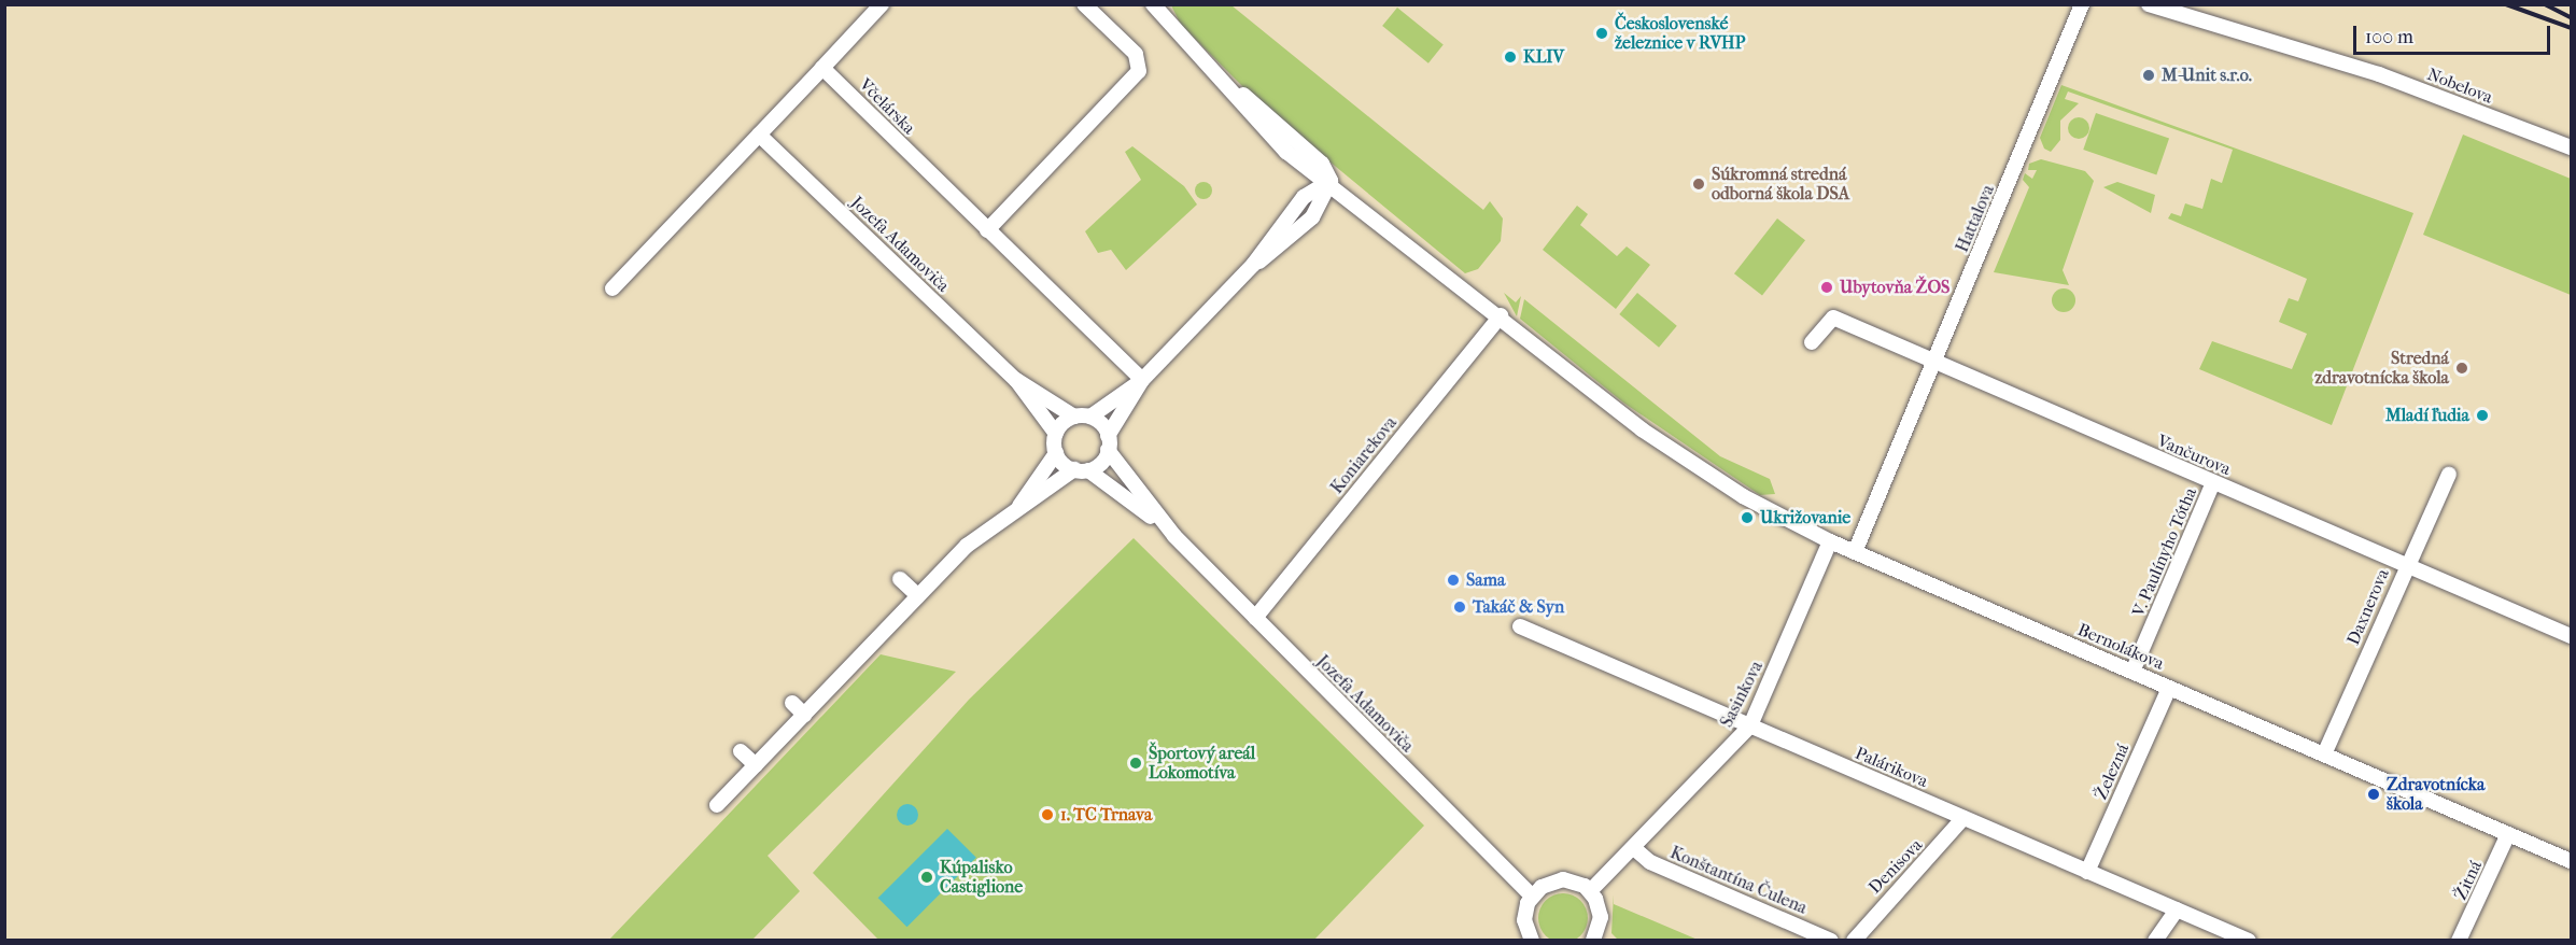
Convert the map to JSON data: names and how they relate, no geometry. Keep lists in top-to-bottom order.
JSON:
{
  "streets": {
    "street": [
      "Nobelova",
      "Včelárska",
      "Hattalova",
      "Jozefa Adamoviča",
      "Koniarekova",
      "Vančurova",
      "V. Paulínyho Tótha",
      "Daxnerova",
      "Bernolákova",
      "Sasinkova",
      "Palárikova",
      "Železná",
      "Denisova",
      "Konštantína Čulena",
      "Žitná"
    ]
  },
  "crossings": [
    ["Hattalova", "Vančurova"],
    ["Hattalova", "Bernolákova"],
    ["Jozefa Adamoviča", "Koniarekova"],
    ["Koniarekova", "Bernolákova"],
    ["Vančurova", "V. Paulínyho Tótha"],
    ["Vančurova", "Daxnerova"],
    ["V. Paulínyho Tótha", "Bernolákova"],
    ["Daxnerova", "Bernolákova"],
    ["Bernolákova", "Sasinkova"],
    ["Bernolákova", "Železná"],
    ["Bernolákova", "Žitná"],
    ["Sasinkova", "Palárikova"],
    ["Sasinkova", "Konštantína Čulena"],
    ["Palárikova", "Železná"],
    ["Palárikova", "Denisova"]
  ],
  "places": [
    "Československé železnice v RVHP",
    "KLIV",
    "M-Unit s.r.o.",
    "Súkromná stredná odborná škola DSA",
    "Ubytovňa ŽOS",
    "Stredná zdravotnícka škola",
    "Mladí ľudia",
    "Ukrižovanie",
    "Sama",
    "Takáč & Syn",
    "Športový areál Lokomotíva",
    "Zdravotnícka škola",
    "1. TC Trnava",
    "Kúpalisko Castiglione"
  ],
  "scale_bar": "100 m"
}
